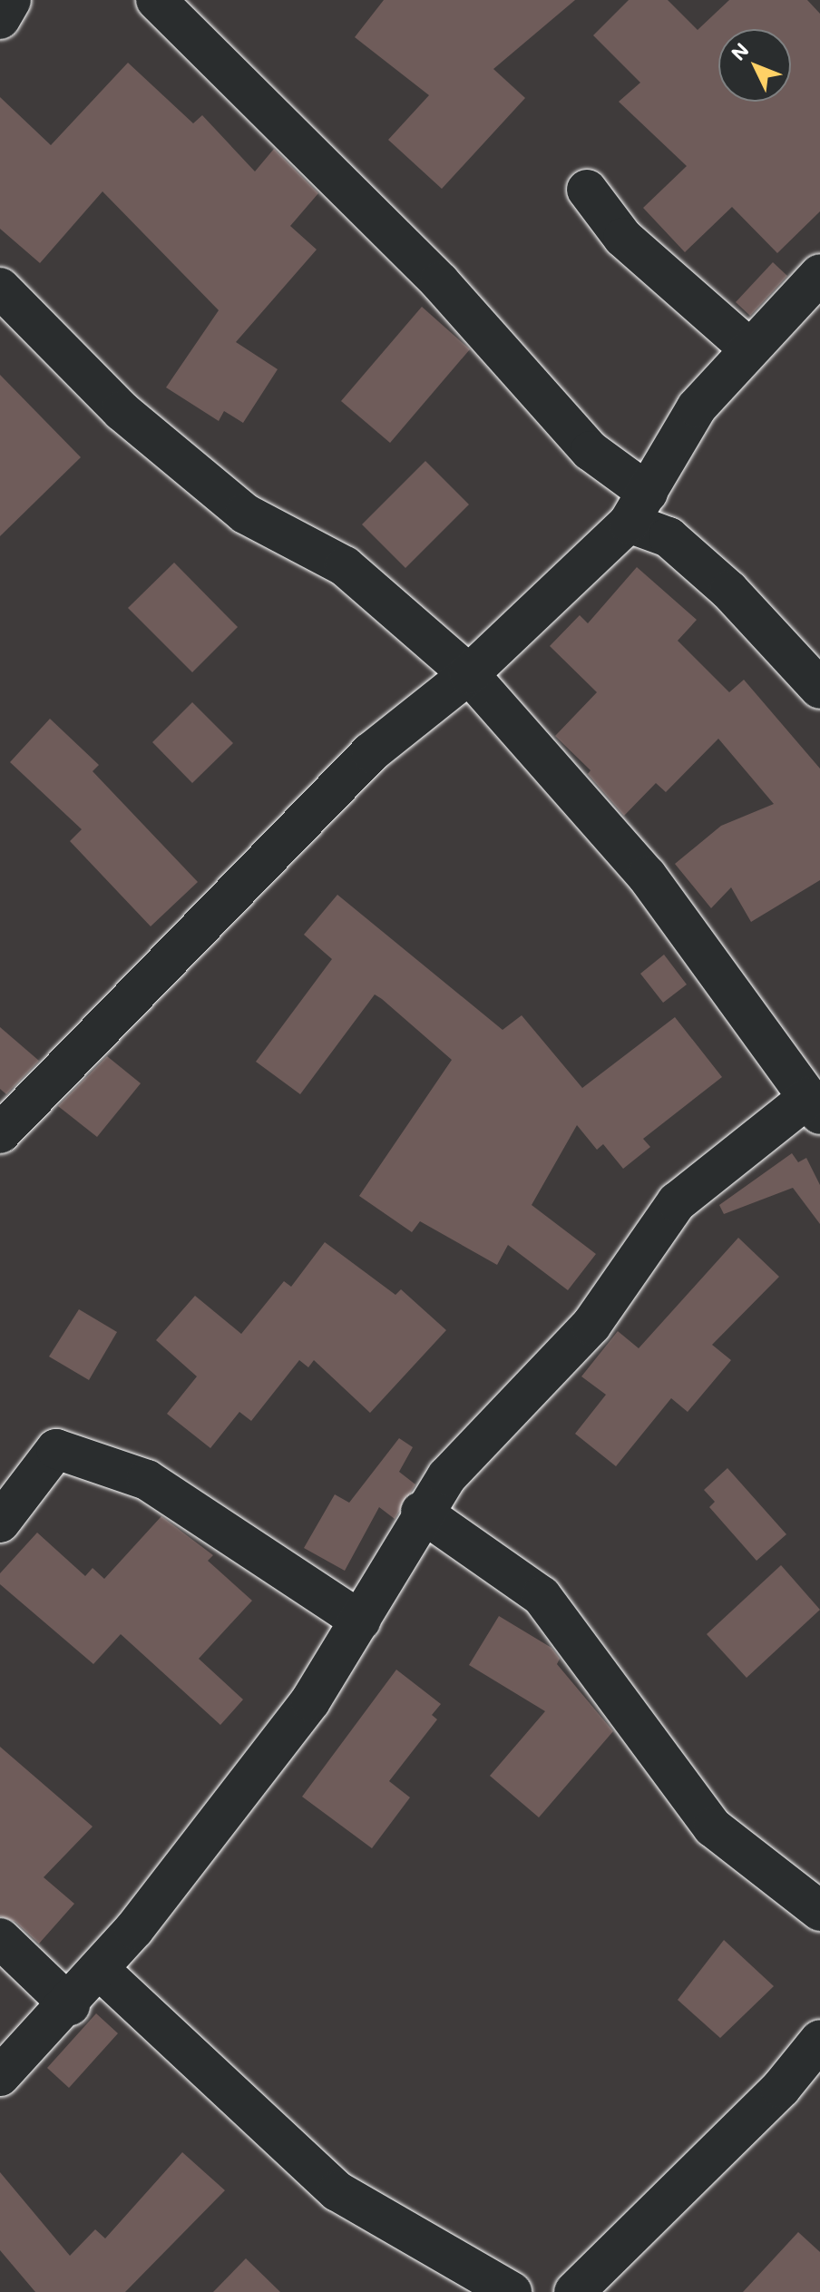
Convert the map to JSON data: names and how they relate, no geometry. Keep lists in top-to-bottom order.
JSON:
{
  "north": "top left"
}
